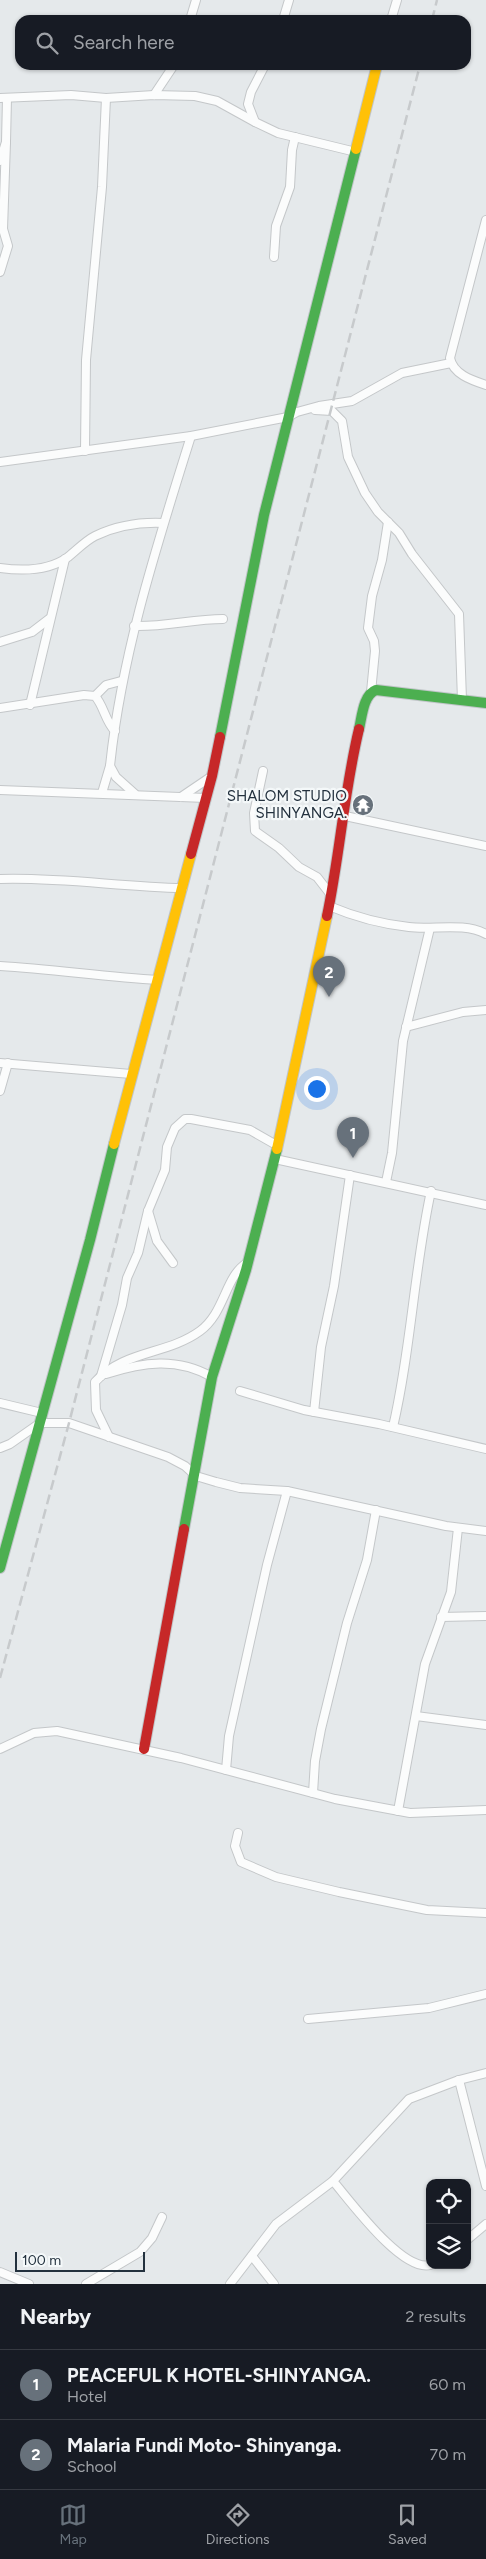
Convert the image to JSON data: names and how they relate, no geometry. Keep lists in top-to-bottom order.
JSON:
{
  "places": {
    "temple": ["SHALOM STUDIO SHINYANGA."]
  },
  "scale_bar": "100 m",
  "page": {
    "search": "Search here",
    "pins": ["2", "1"],
    "scale": "100 m",
    "heading": ["Nearby", "2 results"],
    "list": [
      {
        "mark": "1",
        "name": "PEACEFUL K HOTEL-SHINYANGA.",
        "note": "Hotel",
        "value": "60 m"
      },
      {
        "mark": "2",
        "name": "Malaria Fundi Moto- Shinyanga.",
        "note": "School",
        "value": "70 m"
      }
    ],
    "nav": ["Map", "Directions", "Saved"]
  }
}
